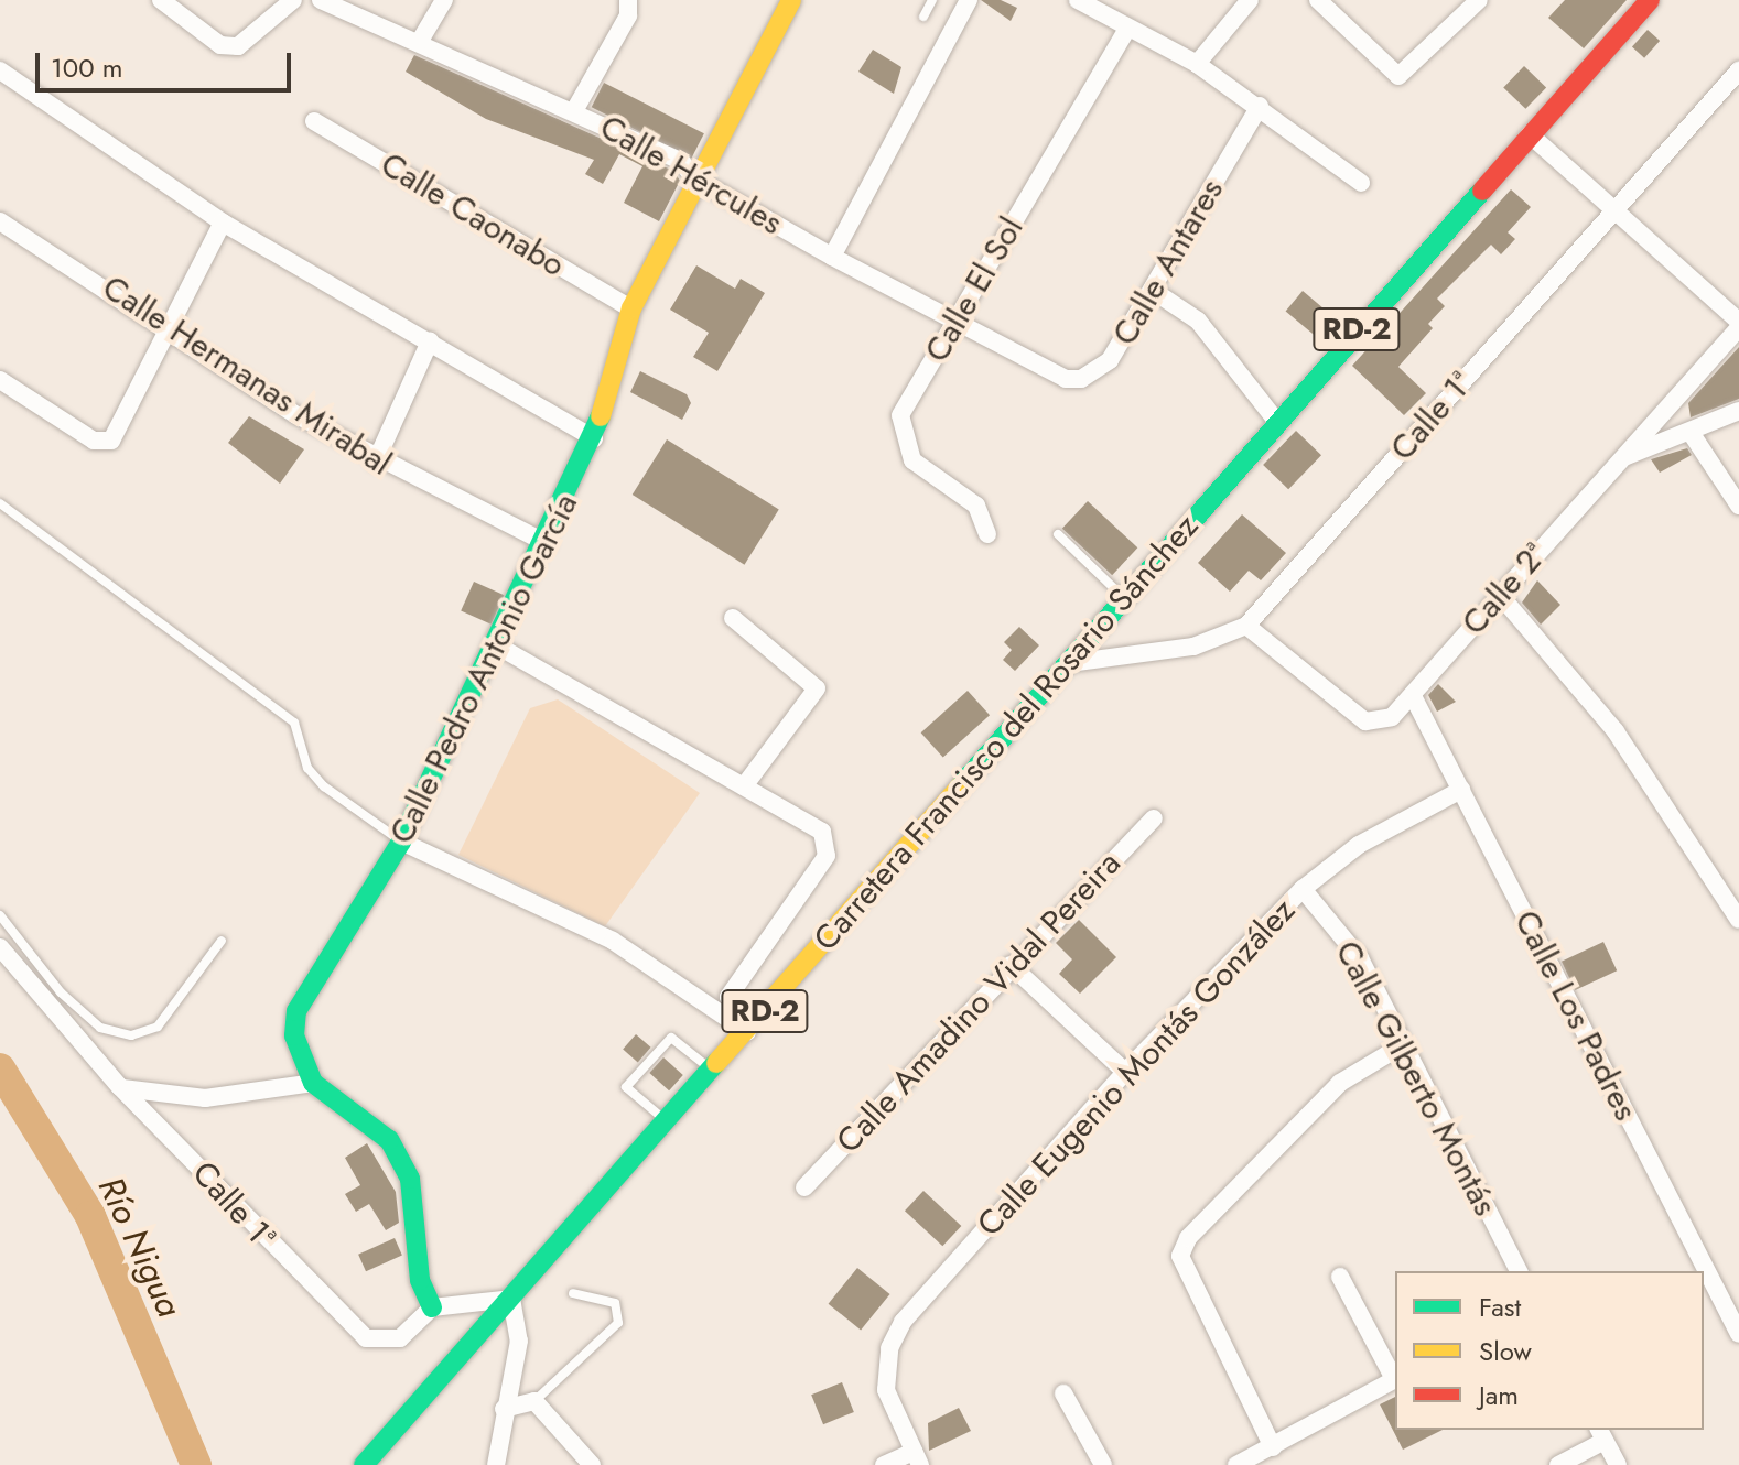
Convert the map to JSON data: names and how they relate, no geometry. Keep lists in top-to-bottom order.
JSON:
{
  "streets": {
    "main road": ["RD-2", "Calle Pedro Antonio García", "Carretera Francisco del Rosario Sánchez"],
    "street": [
      "Calle Hércules",
      "Calle Caonabo",
      "Calle Antares",
      "Calle El Sol",
      "Calle Hermanas Mirabal",
      "Calle 1ª",
      "Calle 2ª",
      "Calle Amadino Vidal Pereira",
      "Calle Los Padres",
      "Calle Eugenio Montás González",
      "Calle Gilberto Montás"
    ]
  },
  "crossings": [
    ["Calle Hércules", "Calle Antares"],
    ["Calle Hércules", "Calle El Sol"],
    ["Calle Hércules", "Calle Pedro Antonio García"],
    ["Calle Caonabo", "Calle Pedro Antonio García"],
    ["Calle Hermanas Mirabal", "Calle Pedro Antonio García"],
    ["Calle 1ª", "Calle 2ª"],
    ["Calle 1ª", "Carretera Francisco del Rosario Sánchez"],
    ["Calle 2ª", "Calle Los Padres"],
    ["Calle Los Padres", "Calle Eugenio Montás González"],
    ["Calle Eugenio Montás González", "Calle Gilberto Montás"]
  ],
  "water": ["Río Nigua"],
  "legend": ["Fast", "Slow", "Jam"],
  "scale_bar": "100 m"
}
